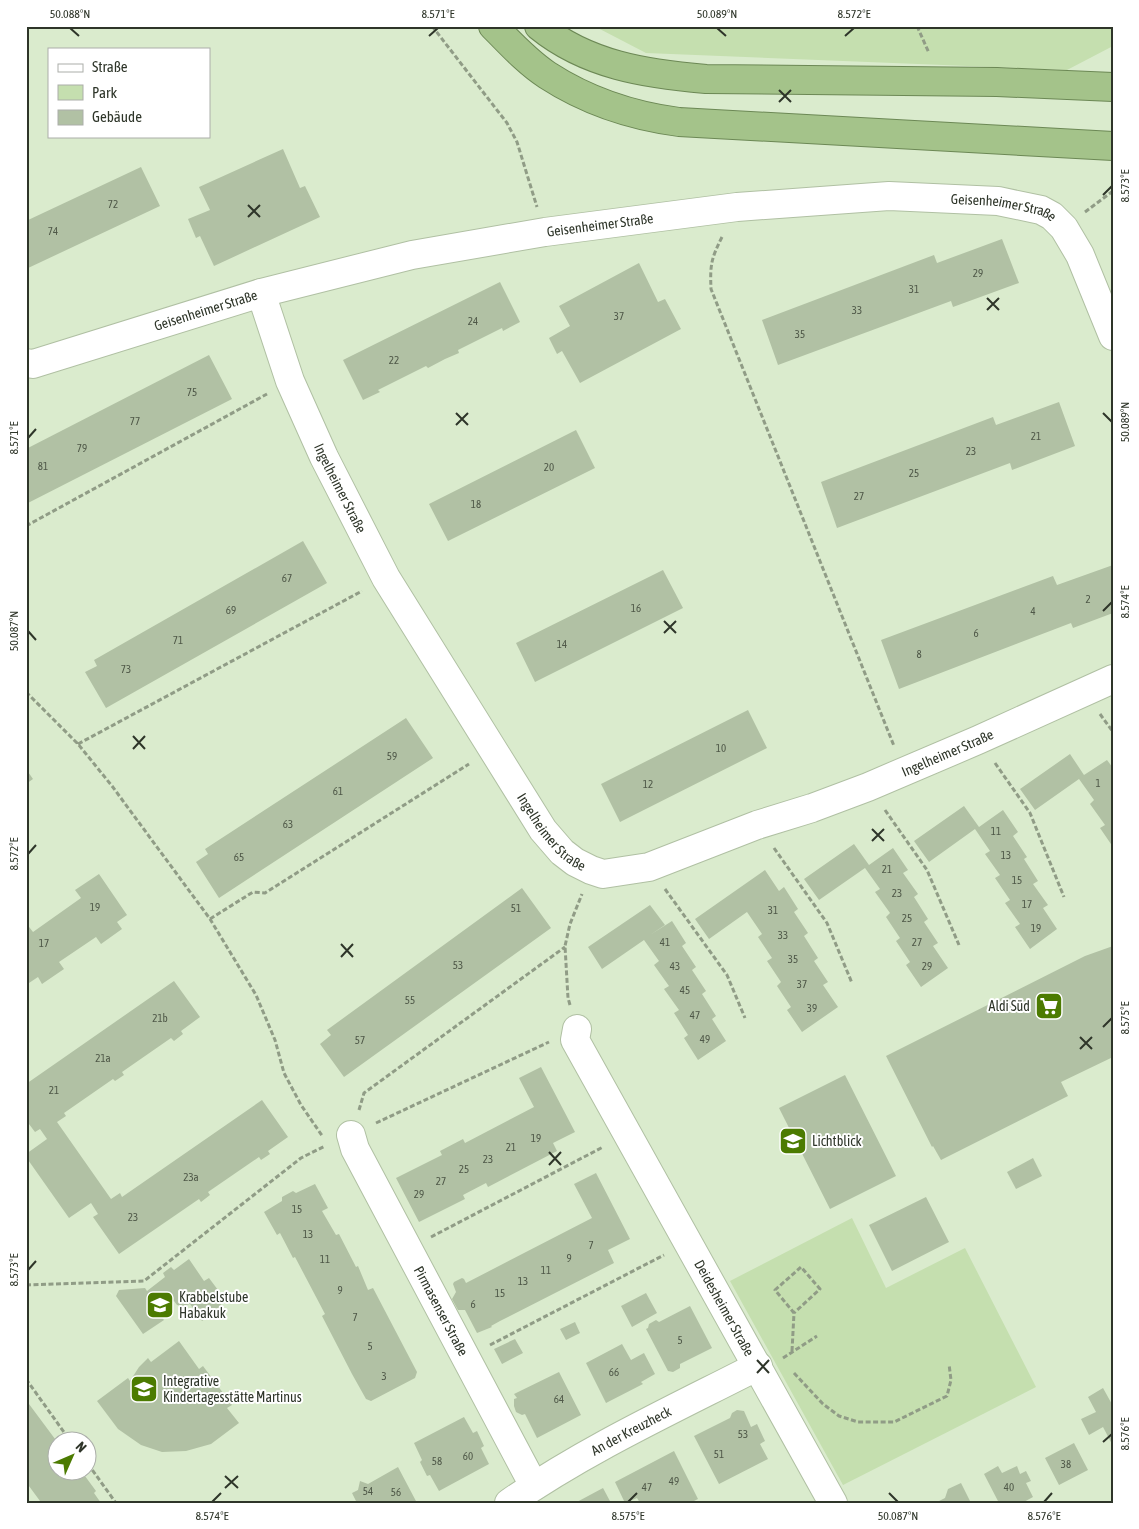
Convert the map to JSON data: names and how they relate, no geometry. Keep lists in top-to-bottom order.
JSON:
{
  "streets": {
    "street": [
      "Geisenheimer Straße",
      "Ingelheimer Straße",
      "Deidesheimer Straße",
      "Pirmasenser Straße",
      "An der Kreuzheck"
    ]
  },
  "crossings": [
    ["Geisenheimer Straße", "Ingelheimer Straße"],
    ["Deidesheimer Straße", "An der Kreuzheck"],
    ["Pirmasenser Straße", "An der Kreuzheck"]
  ],
  "places": {
    "supermarket": ["Aldi Süd"],
    "school or university": ["Lichtblick", "Krabbelstube Habakuk", "Integrative Kindertagesstätte Martinus"]
  },
  "house_numbers": [
    "72",
    "74",
    "29",
    "31",
    "33",
    "37",
    "24",
    "35",
    "22",
    "75",
    "77",
    "21",
    "79",
    "23",
    "81",
    "20",
    "25",
    "27",
    "18",
    "67",
    "2",
    "16",
    "69",
    "4",
    "6",
    "71",
    "14",
    "8",
    "73",
    "10",
    "59",
    "1",
    "12",
    "61",
    "63",
    "11",
    "13",
    "65",
    "21",
    "15",
    "23",
    "17",
    "19",
    "51",
    "31",
    "25",
    "19",
    "33",
    "41",
    "27",
    "17",
    "35",
    "53",
    "43",
    "29",
    "37",
    "45",
    "55",
    "39",
    "47",
    "21b",
    "49",
    "57",
    "21a",
    "21",
    "19",
    "21",
    "23",
    "25",
    "23a",
    "27",
    "29",
    "15",
    "23",
    "13",
    "7",
    "9",
    "11",
    "11",
    "13",
    "9",
    "15",
    "6",
    "7",
    "5",
    "5",
    "66",
    "3",
    "64",
    "53",
    "51",
    "60",
    "58",
    "38",
    "49",
    "47",
    "40",
    "54",
    "56"
  ],
  "legend": ["Straße", "Park", "Gebäude"],
  "north": "top right",
  "coordinates": [
    "50.088°N",
    "8.571°E",
    "50.089°N",
    "8.572°E",
    "8.573°E",
    "8.574°E",
    "50.087°N",
    "8.575°E",
    "8.576°E"
  ]
}
